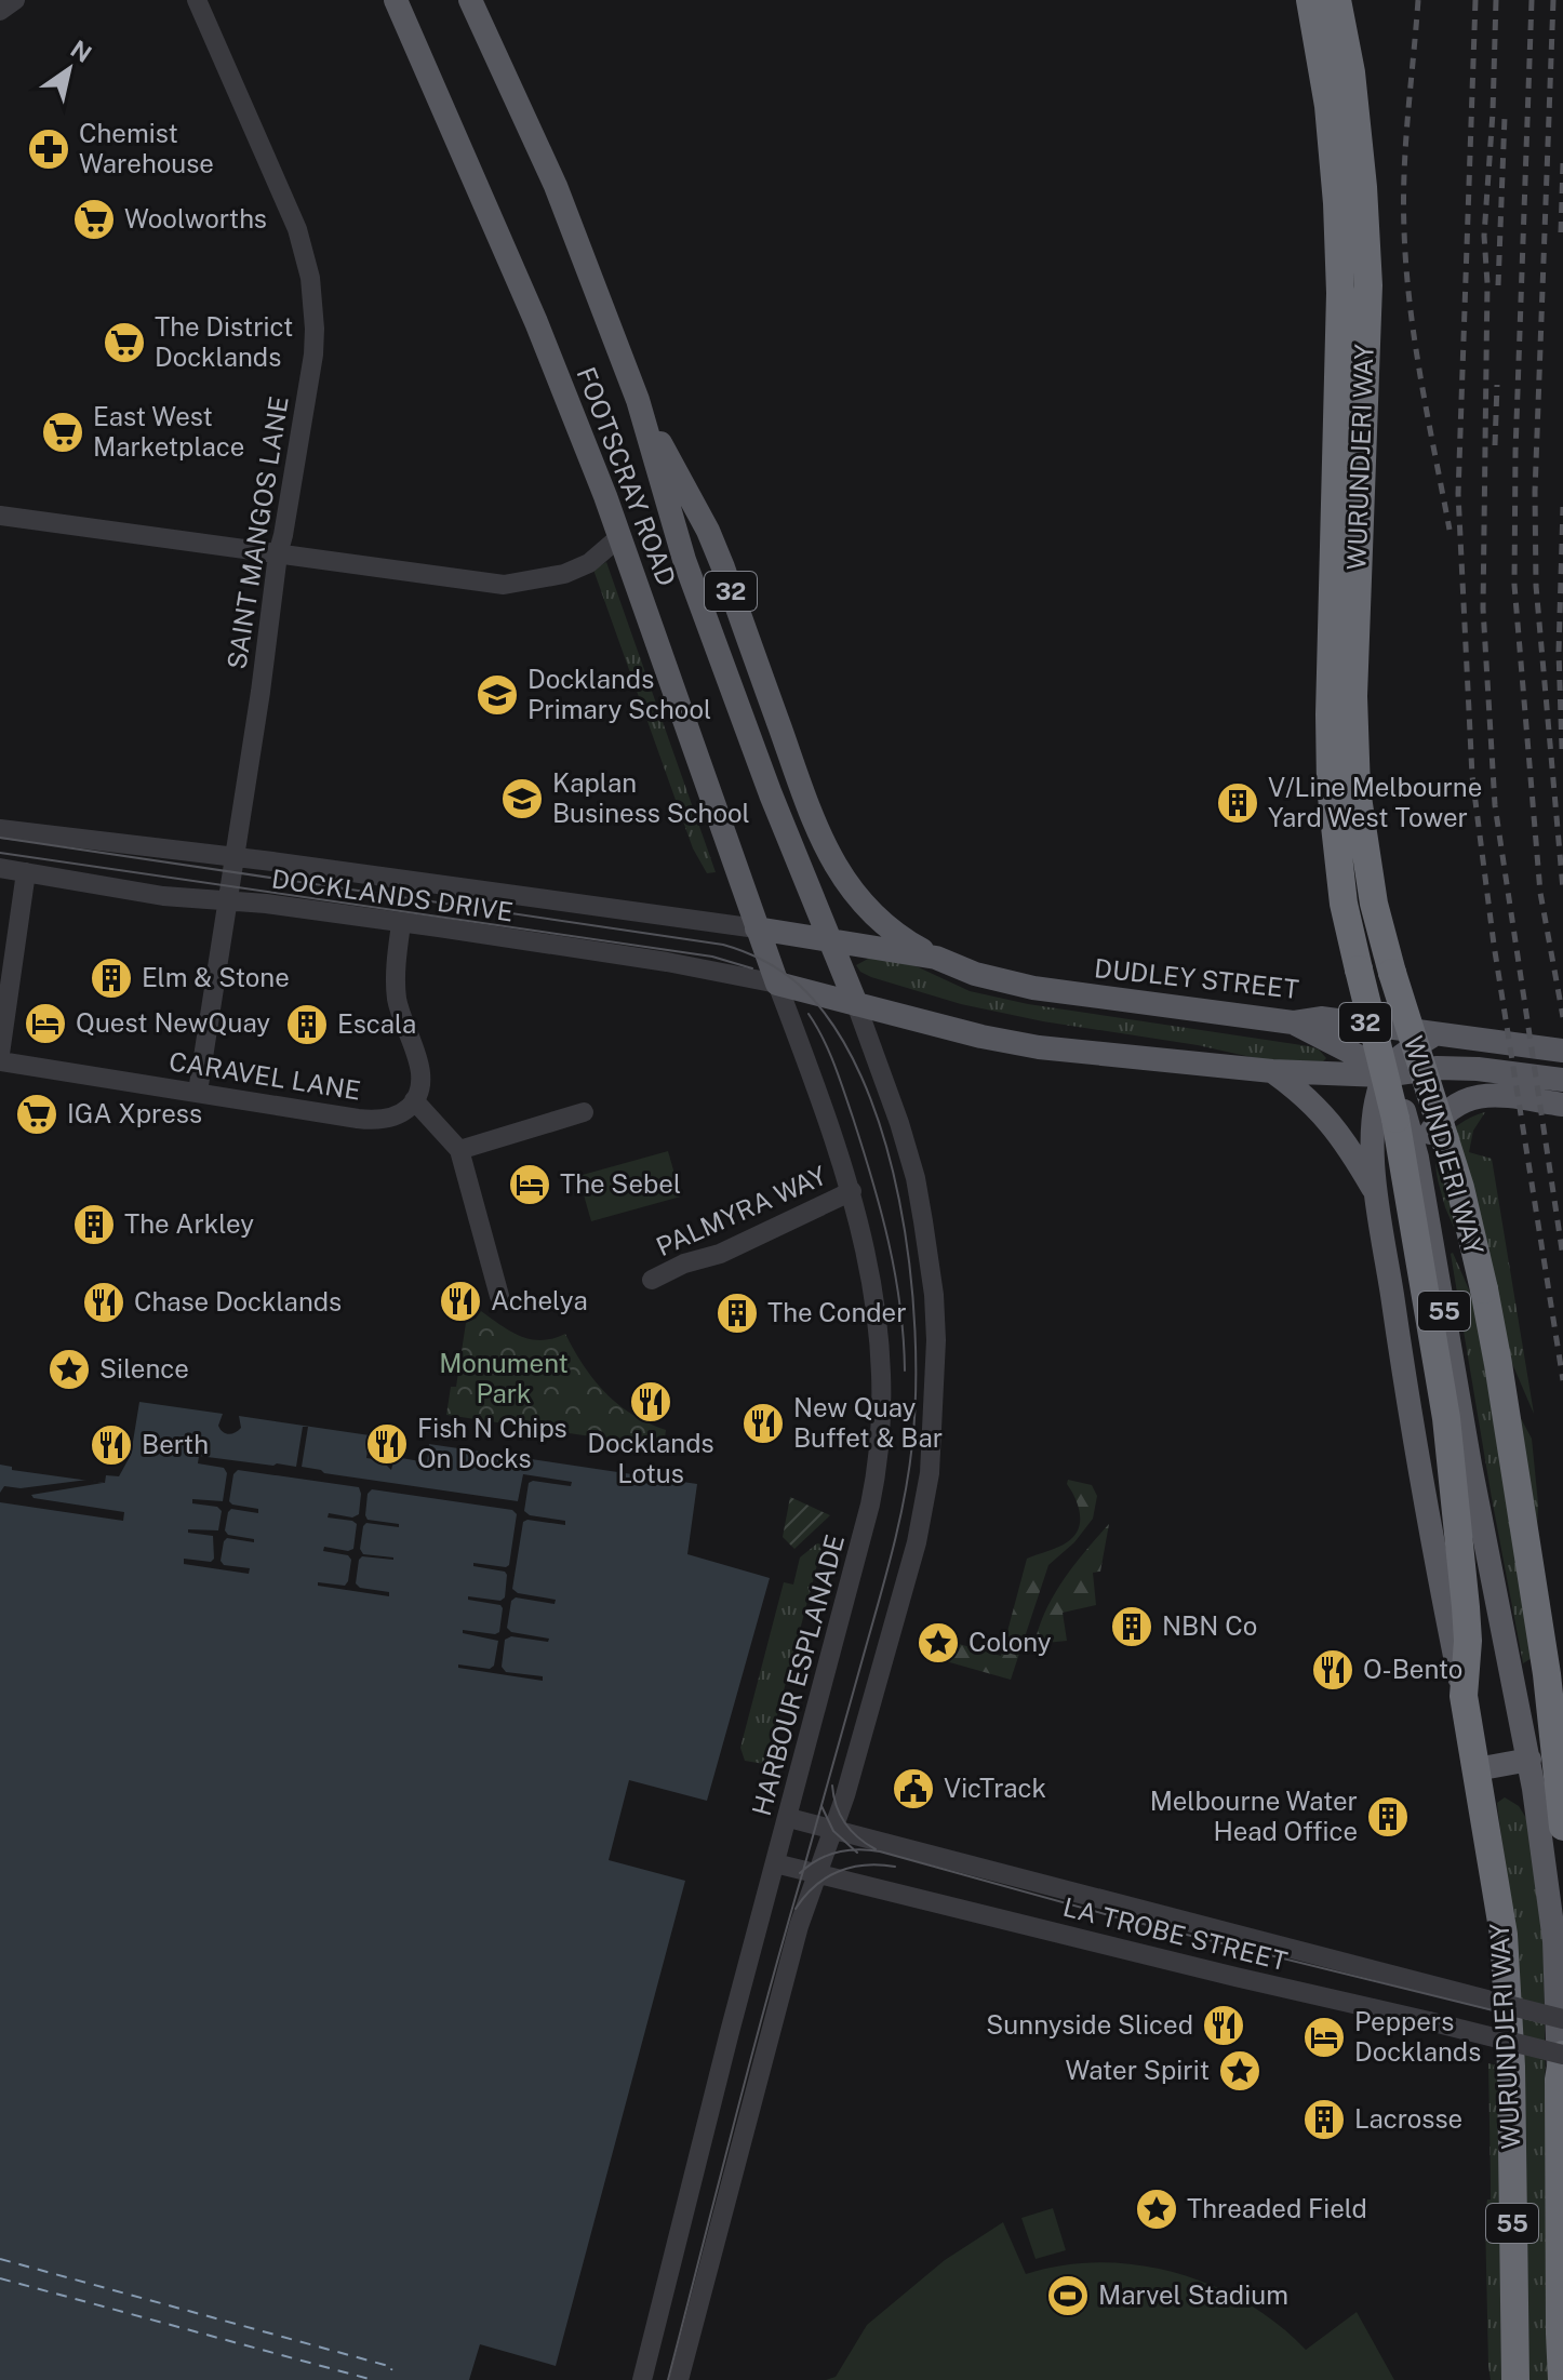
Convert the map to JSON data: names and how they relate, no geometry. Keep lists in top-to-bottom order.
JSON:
{
  "streets": {
    "highway": ["WURUNDJERI WAY", "55"],
    "main road": ["FOOTSCRAY ROAD", "32", "DUDLEY STREET"],
    "street": [
      "SAINT MANGOS LANE",
      "DOCKLANDS DRIVE",
      "CARAVEL LANE",
      "PALMYRA WAY",
      "HARBOUR ESPLANADE",
      "LA TROBE STREET"
    ]
  },
  "crossings": [
    ["WURUNDJERI WAY", "32"],
    ["WURUNDJERI WAY", "55"],
    ["WURUNDJERI WAY", "LA TROBE STREET"],
    ["FOOTSCRAY ROAD", "32"],
    ["FOOTSCRAY ROAD", "DOCKLANDS DRIVE"],
    ["FOOTSCRAY ROAD", "DUDLEY STREET"],
    ["FOOTSCRAY ROAD", "HARBOUR ESPLANADE"],
    ["SAINT MANGOS LANE", "DOCKLANDS DRIVE"],
    ["SAINT MANGOS LANE", "CARAVEL LANE"],
    ["32", "DOCKLANDS DRIVE"],
    ["32", "55"],
    ["32", "HARBOUR ESPLANADE"],
    ["DOCKLANDS DRIVE", "DUDLEY STREET"],
    ["DOCKLANDS DRIVE", "HARBOUR ESPLANADE"],
    ["PALMYRA WAY", "HARBOUR ESPLANADE"],
    ["HARBOUR ESPLANADE", "LA TROBE STREET"]
  ],
  "parks": ["Monument Park"],
  "places": {
    "pharmacy": ["Chemist Warehouse"],
    "supermarket": [
      "Woolworths",
      "The District Docklands",
      "East West Marketplace",
      "IGA Xpress"
    ],
    "school or university": ["Docklands Primary School", "Kaplan Business School"],
    "building": [
      "V/Line Melbourne Yard West Tower",
      "Elm & Stone",
      "Escala",
      "The Arkley",
      "The Conder",
      "NBN Co",
      "Melbourne Water Head Office",
      "Lacrosse"
    ],
    "hotel": ["Quest NewQuay", "The Sebel", "Peppers Docklands"],
    "restaurant": [
      "Achelya",
      "Chase Docklands",
      "Docklands Lotus",
      "New Quay Buffet & Bar",
      "Fish N Chips On Docks",
      "Berth",
      "O-Bento",
      "Sunnyside Sliced"
    ],
    "place": [
      "Silence",
      "Colony",
      "Water Spirit",
      "Threaded Field"
    ],
    "public building": ["VicTrack"],
    "sports": ["Marvel Stadium"]
  },
  "north": "top right"
}
